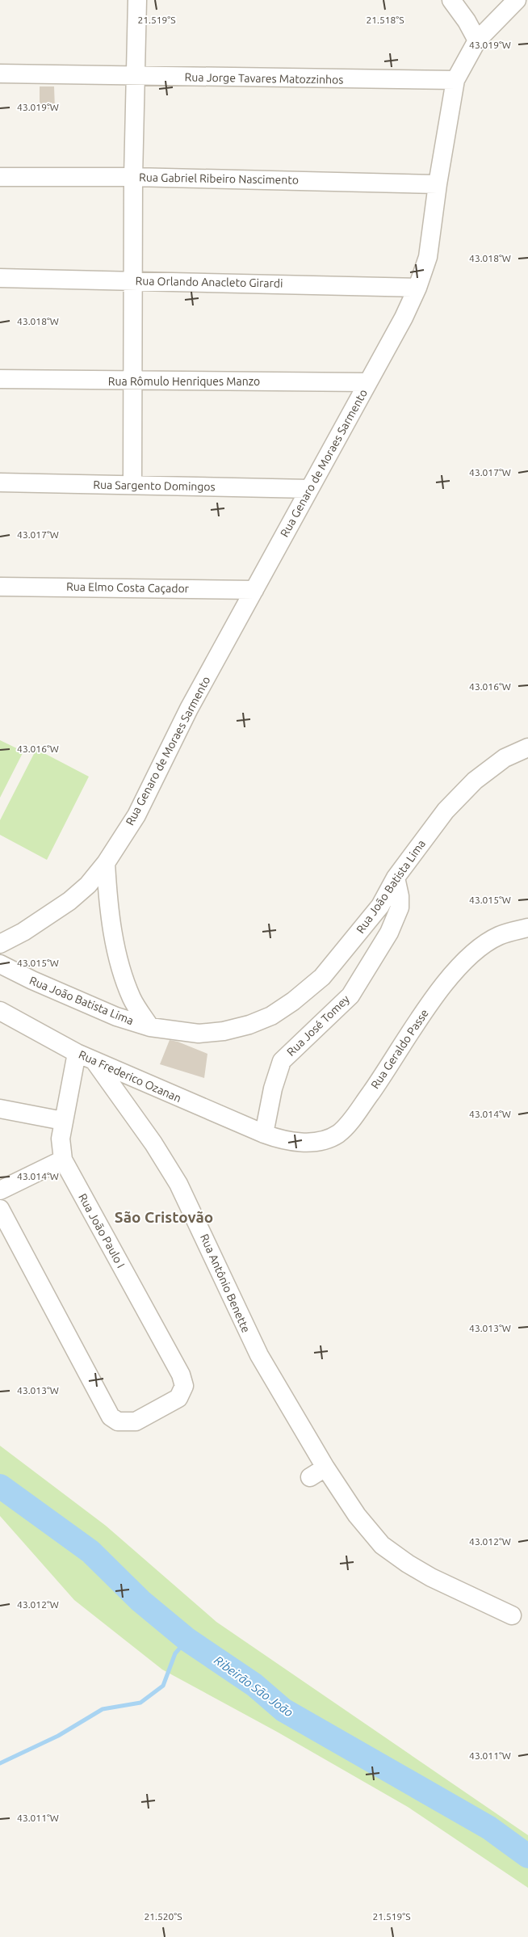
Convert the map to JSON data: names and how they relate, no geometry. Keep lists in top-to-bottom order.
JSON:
{
  "streets": {
    "street": [
      "Rua Jorge Tavares Matozzinhos",
      "Rua Gabriel Ribeiro Nascimento",
      "Rua Orlando Anacleto Girardi",
      "Rua Rômulo Henriques Manzo",
      "Rua Genaro de Moraes Sarmento",
      "Rua Sargento Domingos",
      "Rua Elmo Costa Caçador",
      "Rua João Batista Lima",
      "Rua José Tomey",
      "Rua Geraldo Passe",
      "Rua Frederico Ozanan",
      "Rua João Paulo I",
      "Rua Antônio Benette"
    ]
  },
  "crossings": [
    ["Rua Jorge Tavares Matozzinhos", "Rua Genaro de Moraes Sarmento"],
    ["Rua Gabriel Ribeiro Nascimento", "Rua Genaro de Moraes Sarmento"],
    ["Rua Orlando Anacleto Girardi", "Rua Genaro de Moraes Sarmento"],
    ["Rua Rômulo Henriques Manzo", "Rua Genaro de Moraes Sarmento"],
    ["Rua Genaro de Moraes Sarmento", "Rua Sargento Domingos"],
    ["Rua Genaro de Moraes Sarmento", "Rua Elmo Costa Caçador"],
    ["Rua João Batista Lima", "Rua José Tomey"],
    ["Rua José Tomey", "Rua Geraldo Passe"],
    ["Rua José Tomey", "Rua Frederico Ozanan"],
    ["Rua Geraldo Passe", "Rua Frederico Ozanan"],
    ["Rua Frederico Ozanan", "Rua João Paulo I"],
    ["Rua Frederico Ozanan", "Rua Antônio Benette"]
  ],
  "districts": ["São Cristovão"],
  "water": ["Ribeirão São João"],
  "coordinates": [
    "21.519°S",
    "21.518°S",
    "43.019°W",
    "43.018°W",
    "43.017°W",
    "43.016°W",
    "43.015°W",
    "43.014°W",
    "43.013°W",
    "43.012°W",
    "43.011°W",
    "21.520°S"
  ]
}
